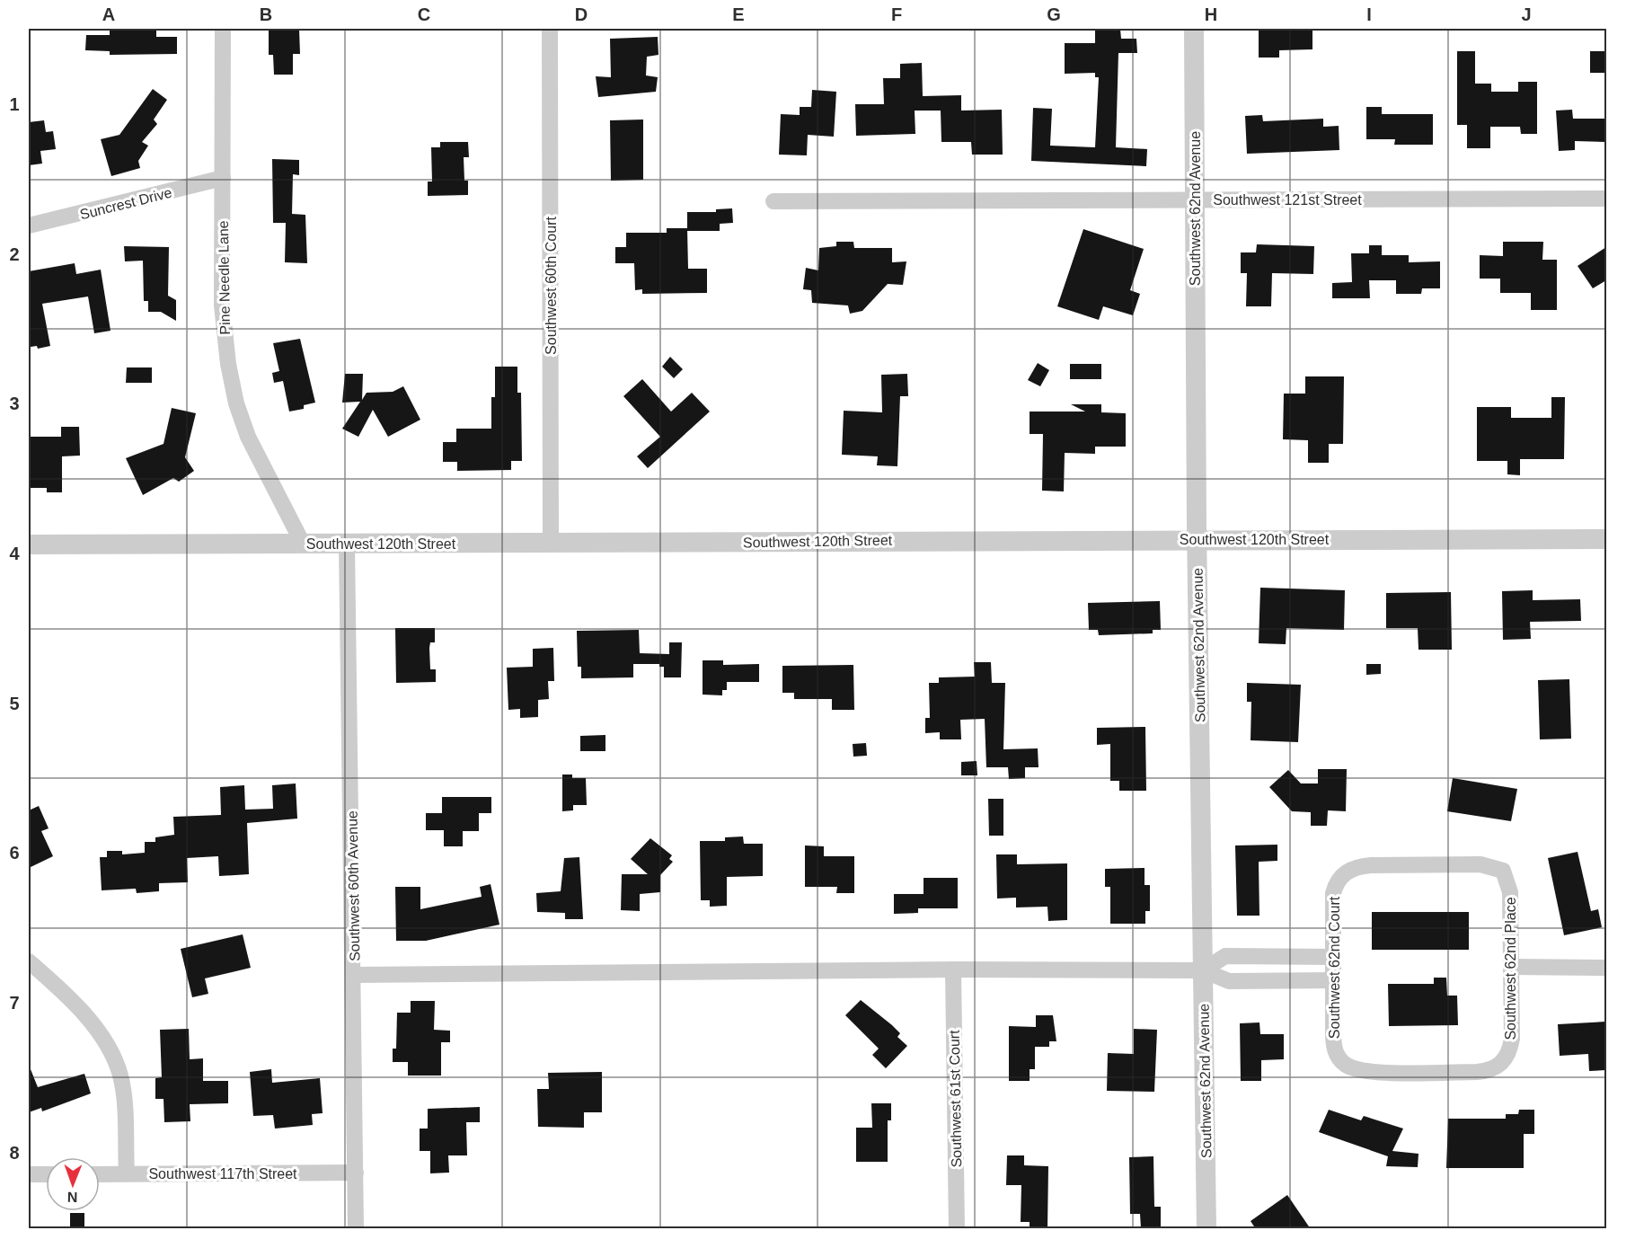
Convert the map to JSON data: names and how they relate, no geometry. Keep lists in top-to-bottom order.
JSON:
{
  "streets": {
    "street": [
      "Southwest 121st Street",
      "Suncrest Drive",
      "Southwest 62nd Avenue",
      "Pine Needle Lane",
      "Southwest 60th Court",
      "Southwest 120th Street",
      "Southwest 60th Avenue",
      "Southwest 62nd Court",
      "Southwest 62nd Place",
      "Southwest 61st Court",
      "Southwest 117th Street"
    ]
  },
  "crossings": [
    ["Southwest 121st Street", "Southwest 62nd Avenue"],
    ["Suncrest Drive", "Pine Needle Lane"],
    ["Southwest 62nd Avenue", "Southwest 120th Street"],
    ["Pine Needle Lane", "Southwest 120th Street"],
    ["Southwest 60th Court", "Southwest 120th Street"],
    ["Southwest 120th Street", "Southwest 60th Avenue"],
    ["Southwest 60th Avenue", "Southwest 117th Street"],
    ["Southwest 62nd Court", "Southwest 62nd Place"]
  ],
  "north": "bottom",
  "grid": {
    "columns": [
      "A",
      "B",
      "C",
      "D",
      "E",
      "F",
      "G",
      "H",
      "I",
      "J"
    ],
    "rows": [
      "1",
      "2",
      "3",
      "4",
      "5",
      "6",
      "7",
      "8"
    ]
  }
}
